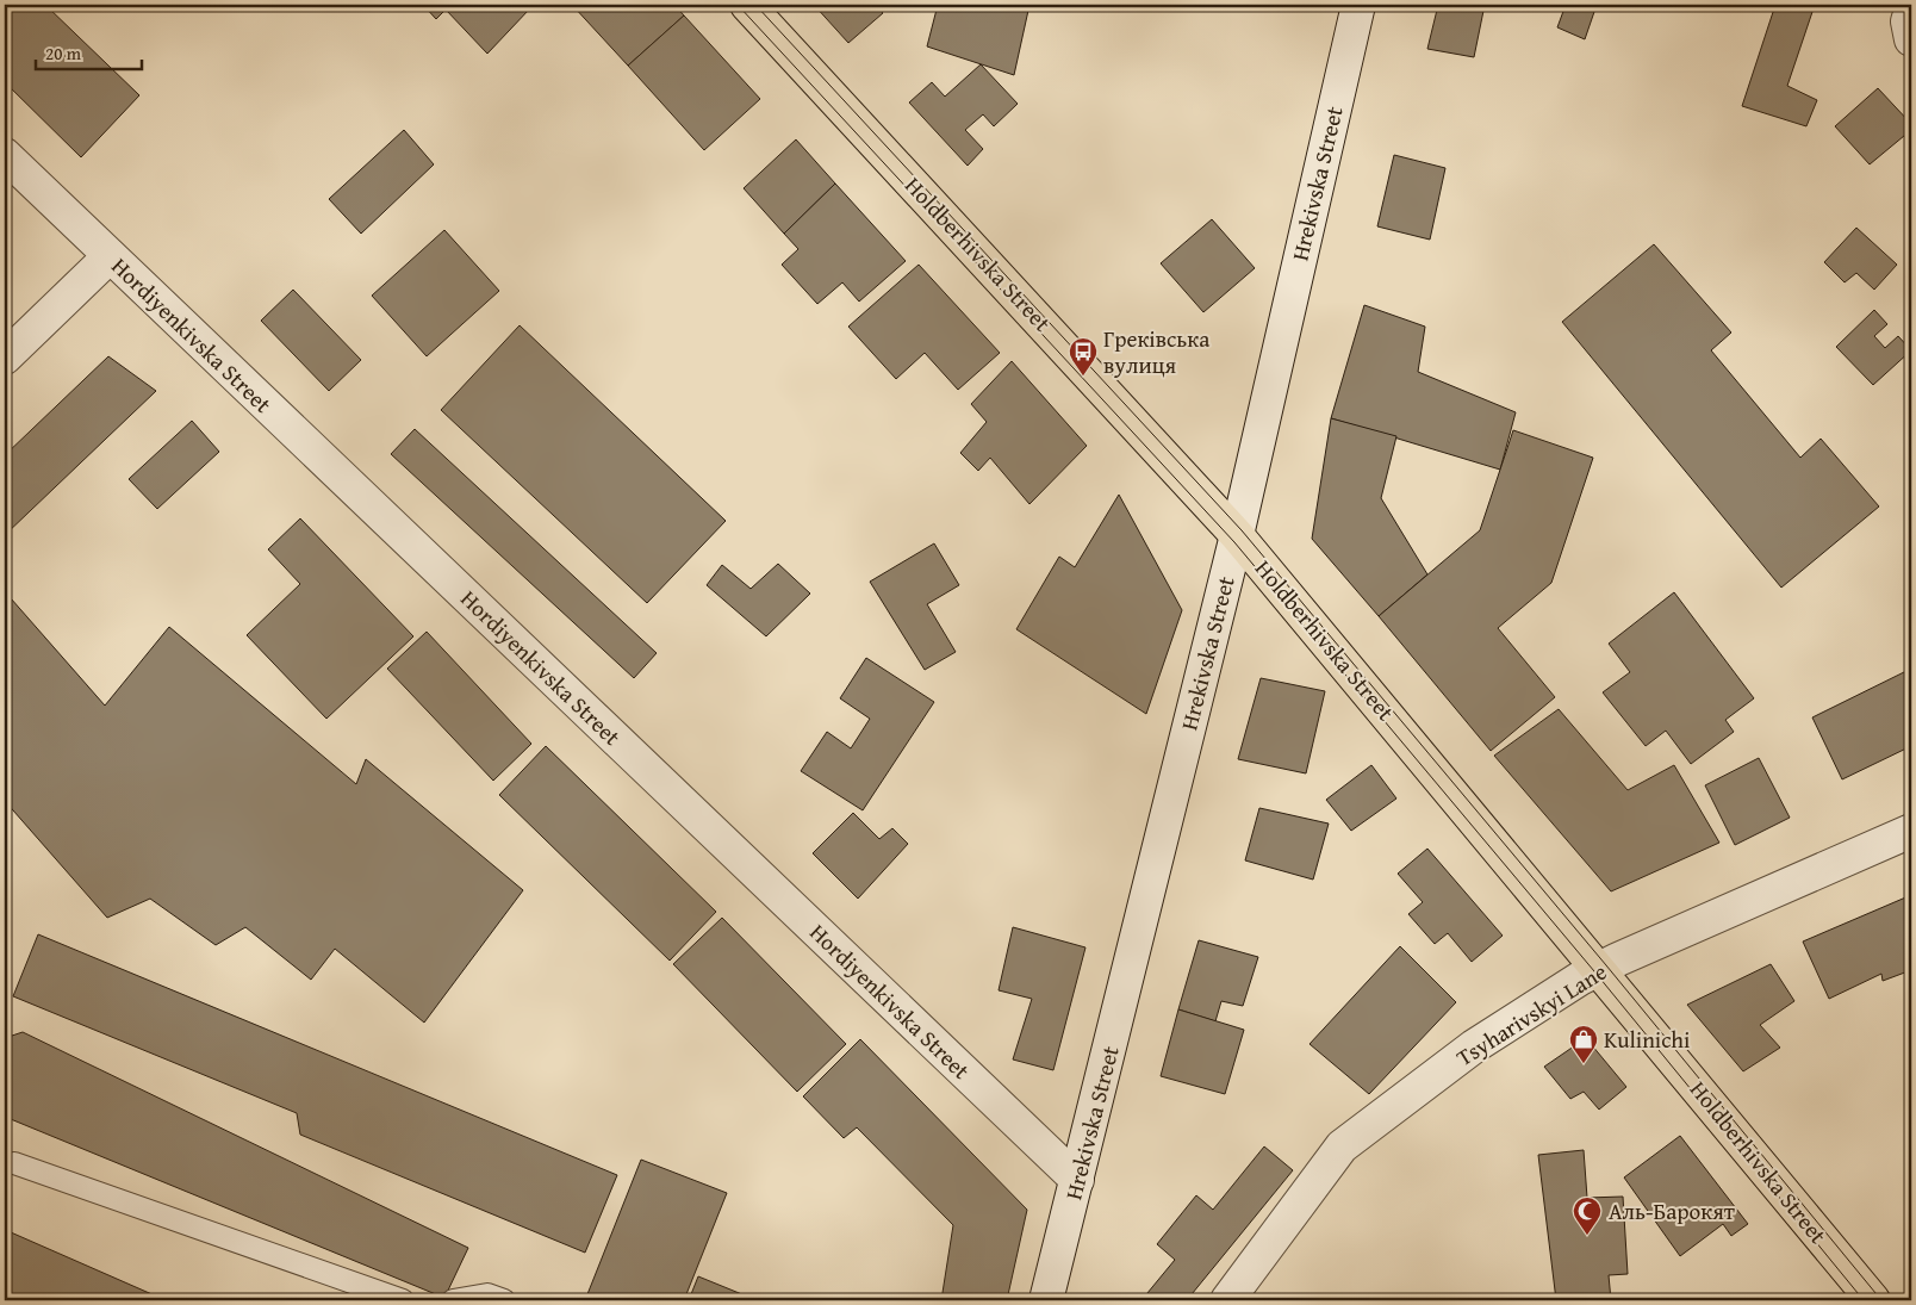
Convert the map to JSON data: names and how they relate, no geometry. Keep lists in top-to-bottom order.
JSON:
{
  "streets": {
    "main road": ["Holdberhivska Street"],
    "street": ["Hrekivska Street", "Hordiyenkivska Street", "Tsyharivskyi Lane"]
  },
  "crossings": [
    ["Hrekivska Street", "Holdberhivska Street"],
    ["Hrekivska Street", "Hordiyenkivska Street"],
    ["Holdberhivska Street", "Tsyharivskyi Lane"]
  ],
  "places": {
    "bus stop": ["Греківська вулиця"],
    "shop": ["Kulinichi"],
    "mosque": ["Аль-Барокят"]
  },
  "scale_bar": "20 m"
}
